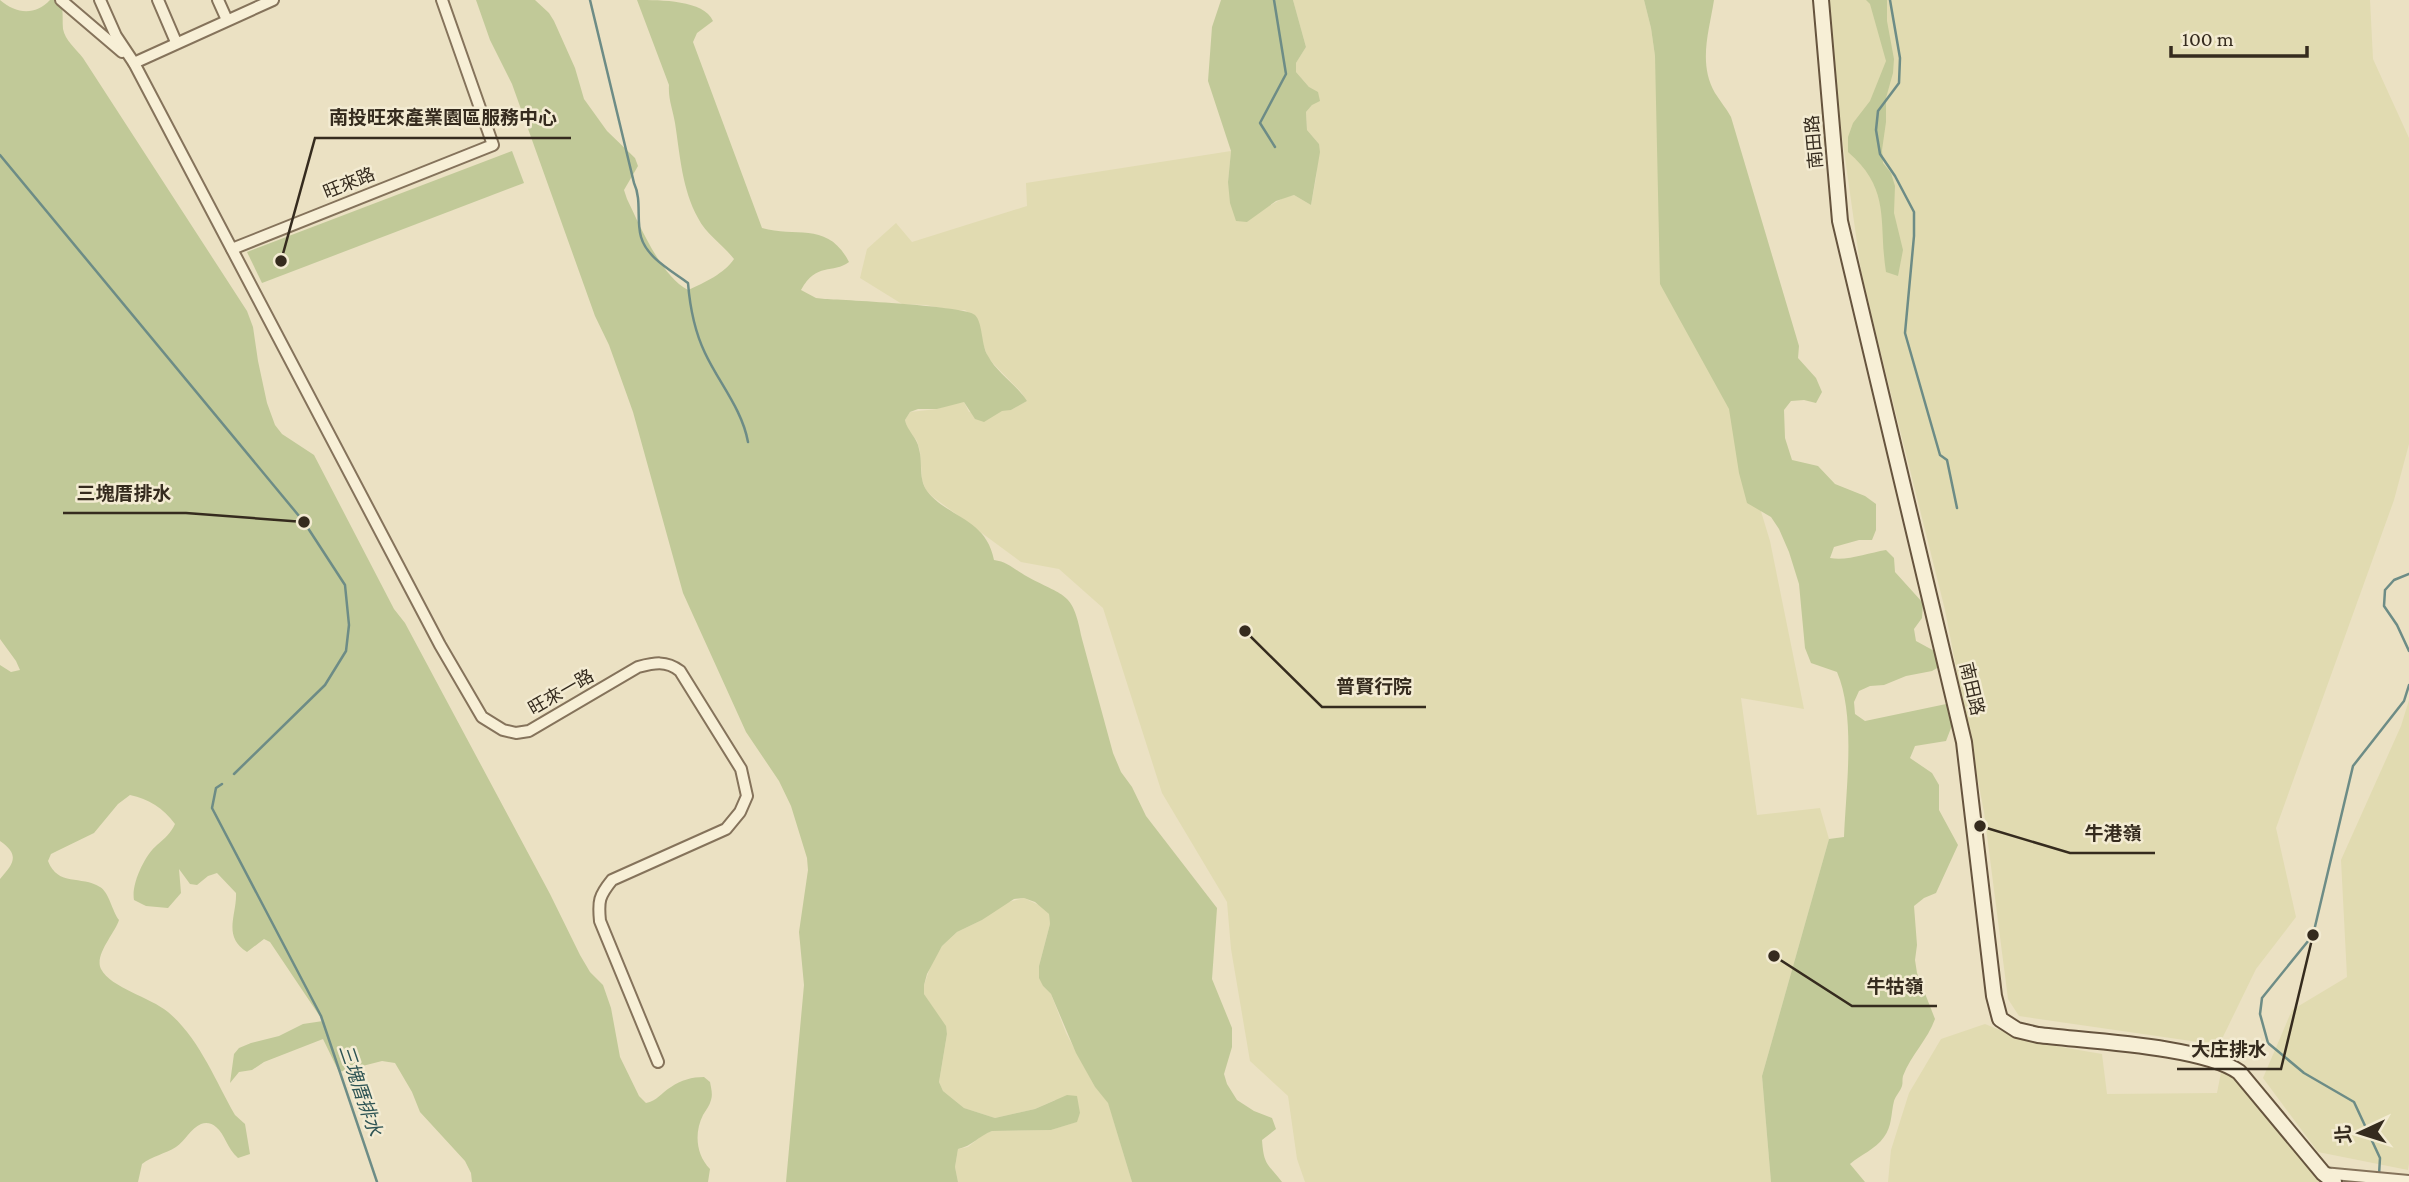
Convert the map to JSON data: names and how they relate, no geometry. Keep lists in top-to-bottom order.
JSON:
{
  "streets": {
    "main road": ["南田路"],
    "street": ["旺來路", "旺來一路"]
  },
  "crossings": [
    ["旺來路", "旺來一路"]
  ],
  "water": ["三塊厝排水"],
  "places": [
    "南投旺來產業園區服務中心",
    "三塊厝排水",
    "普賢行院",
    "牛港嶺",
    "大庄排水",
    "牛牯嶺"
  ],
  "scale_bar": "100 m",
  "north": "left"
}
